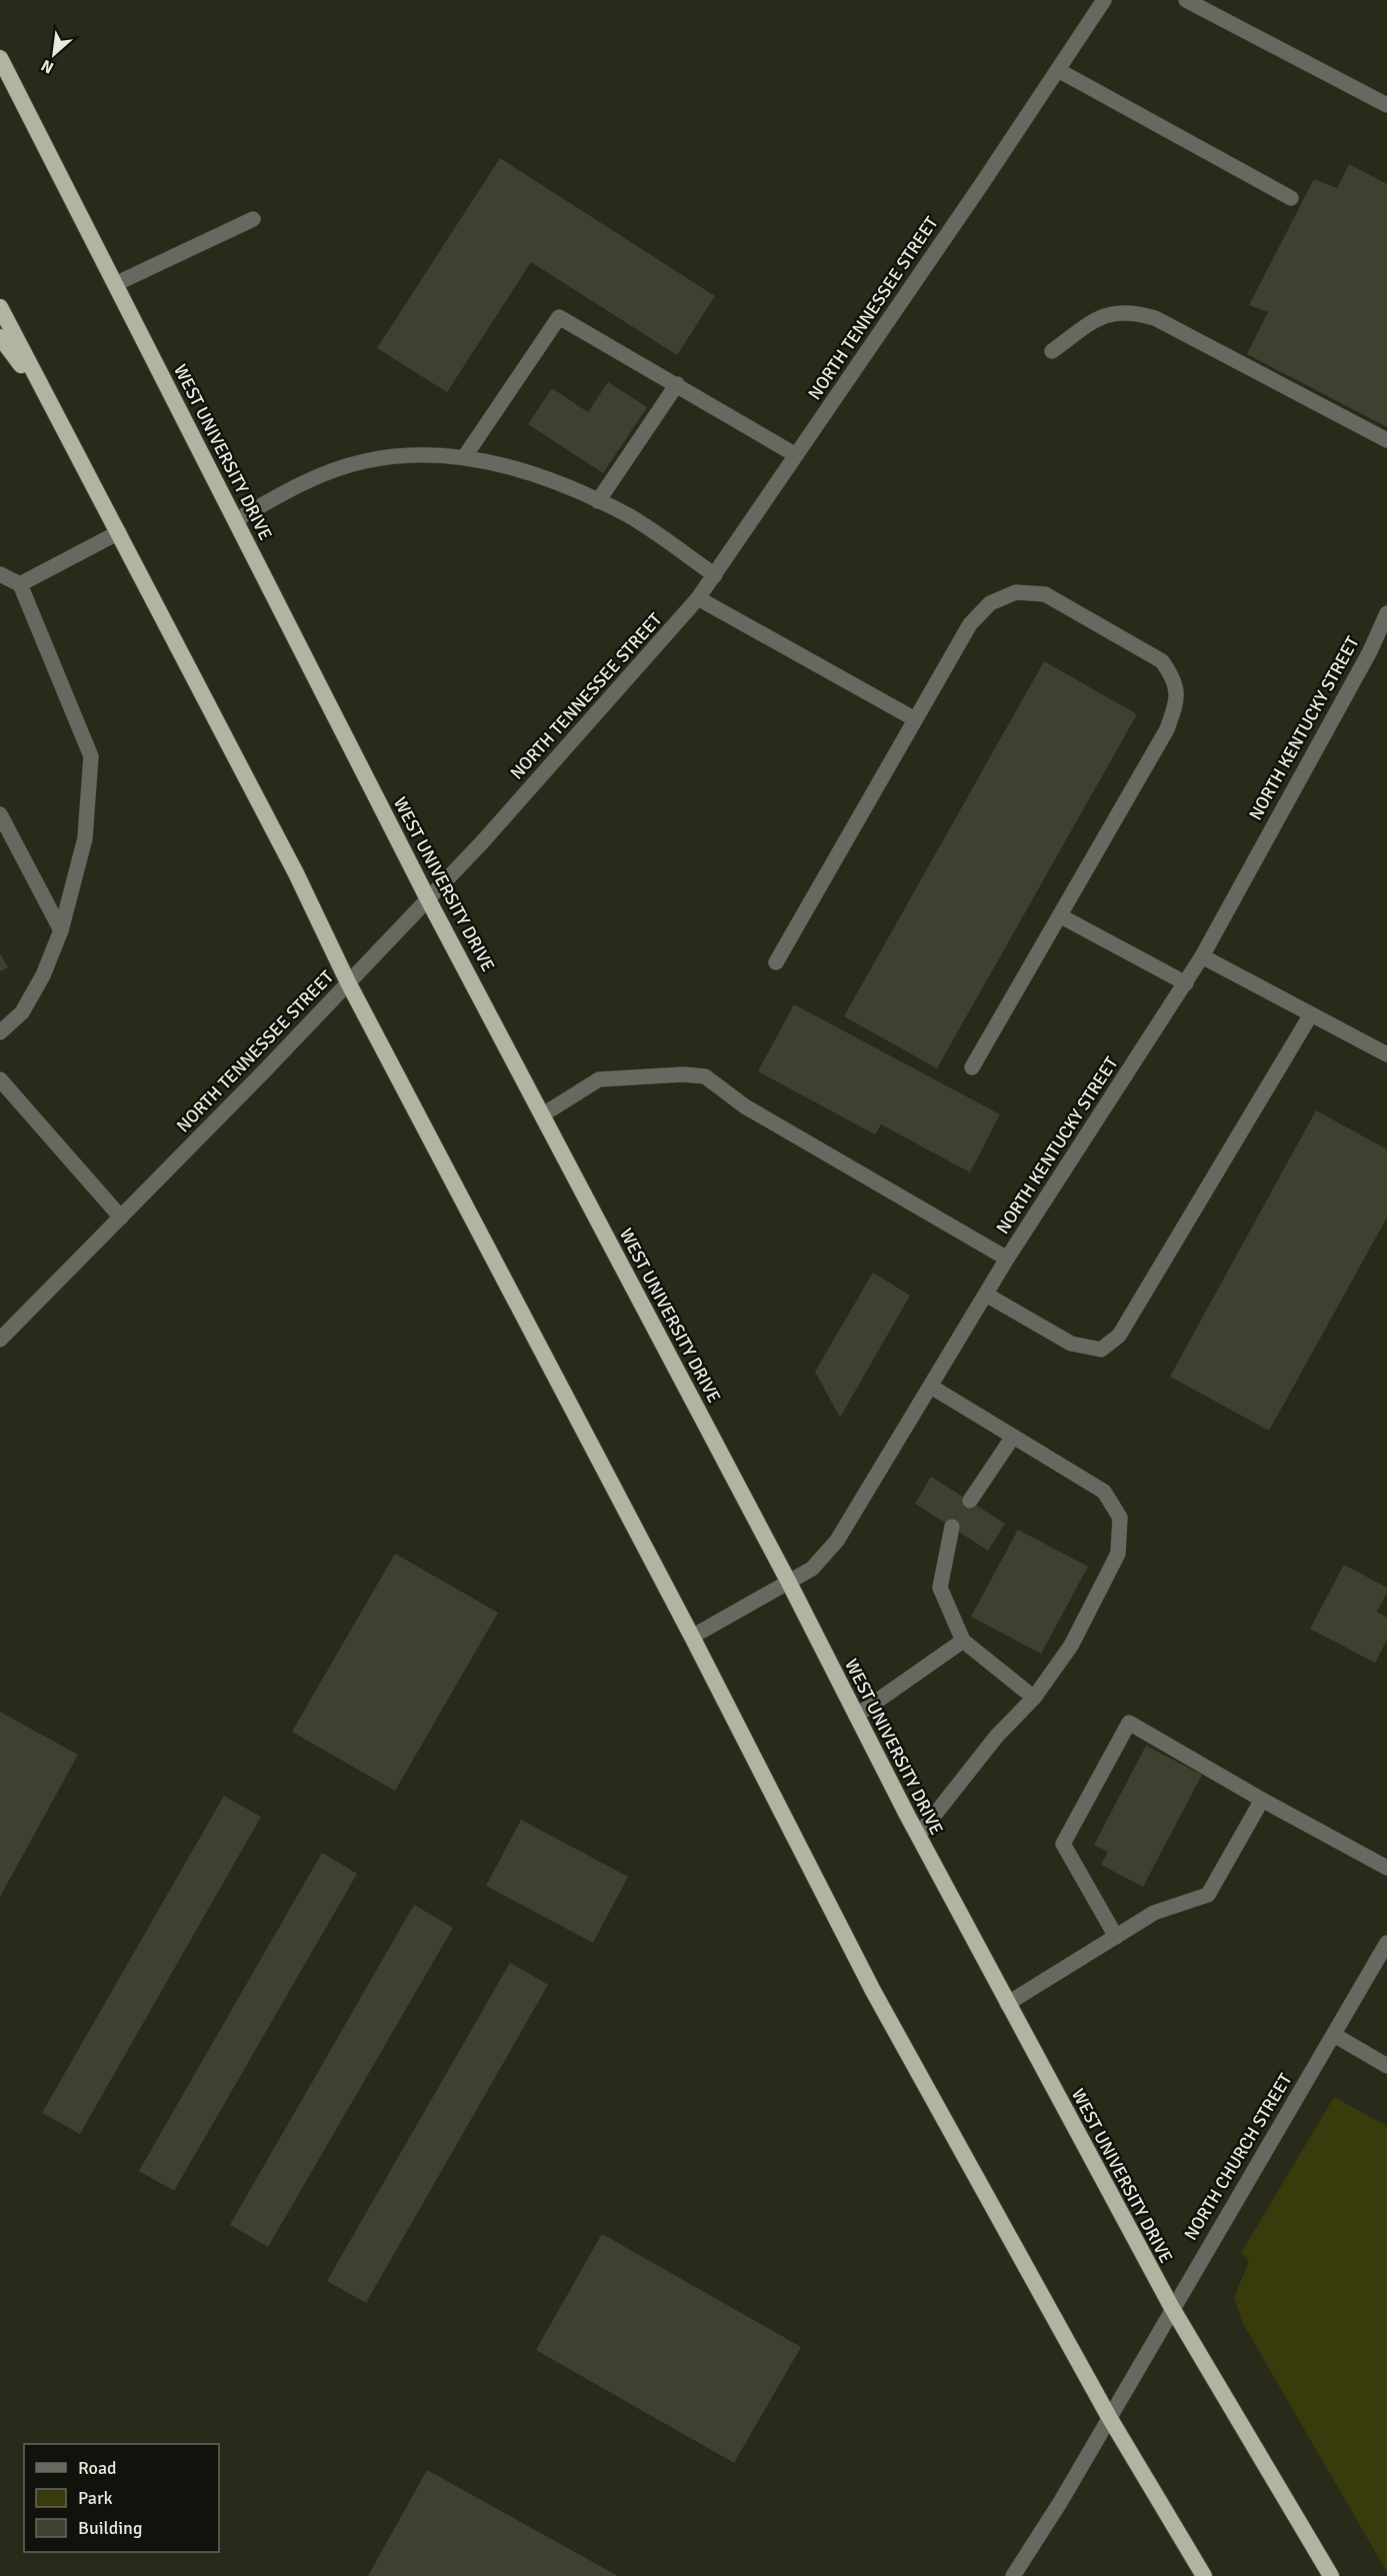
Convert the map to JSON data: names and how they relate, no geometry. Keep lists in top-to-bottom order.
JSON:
{
  "streets": {
    "highway": ["WEST UNIVERSITY DRIVE"],
    "street": ["NORTH TENNESSEE STREET", "NORTH KENTUCKY STREET", "NORTH CHURCH STREET"]
  },
  "crossings": [
    ["NORTH TENNESSEE STREET", "WEST UNIVERSITY DRIVE"],
    ["WEST UNIVERSITY DRIVE", "NORTH KENTUCKY STREET"],
    ["WEST UNIVERSITY DRIVE", "NORTH CHURCH STREET"]
  ],
  "legend": ["Road", "Park", "Building"],
  "north": "bottom left"
}
